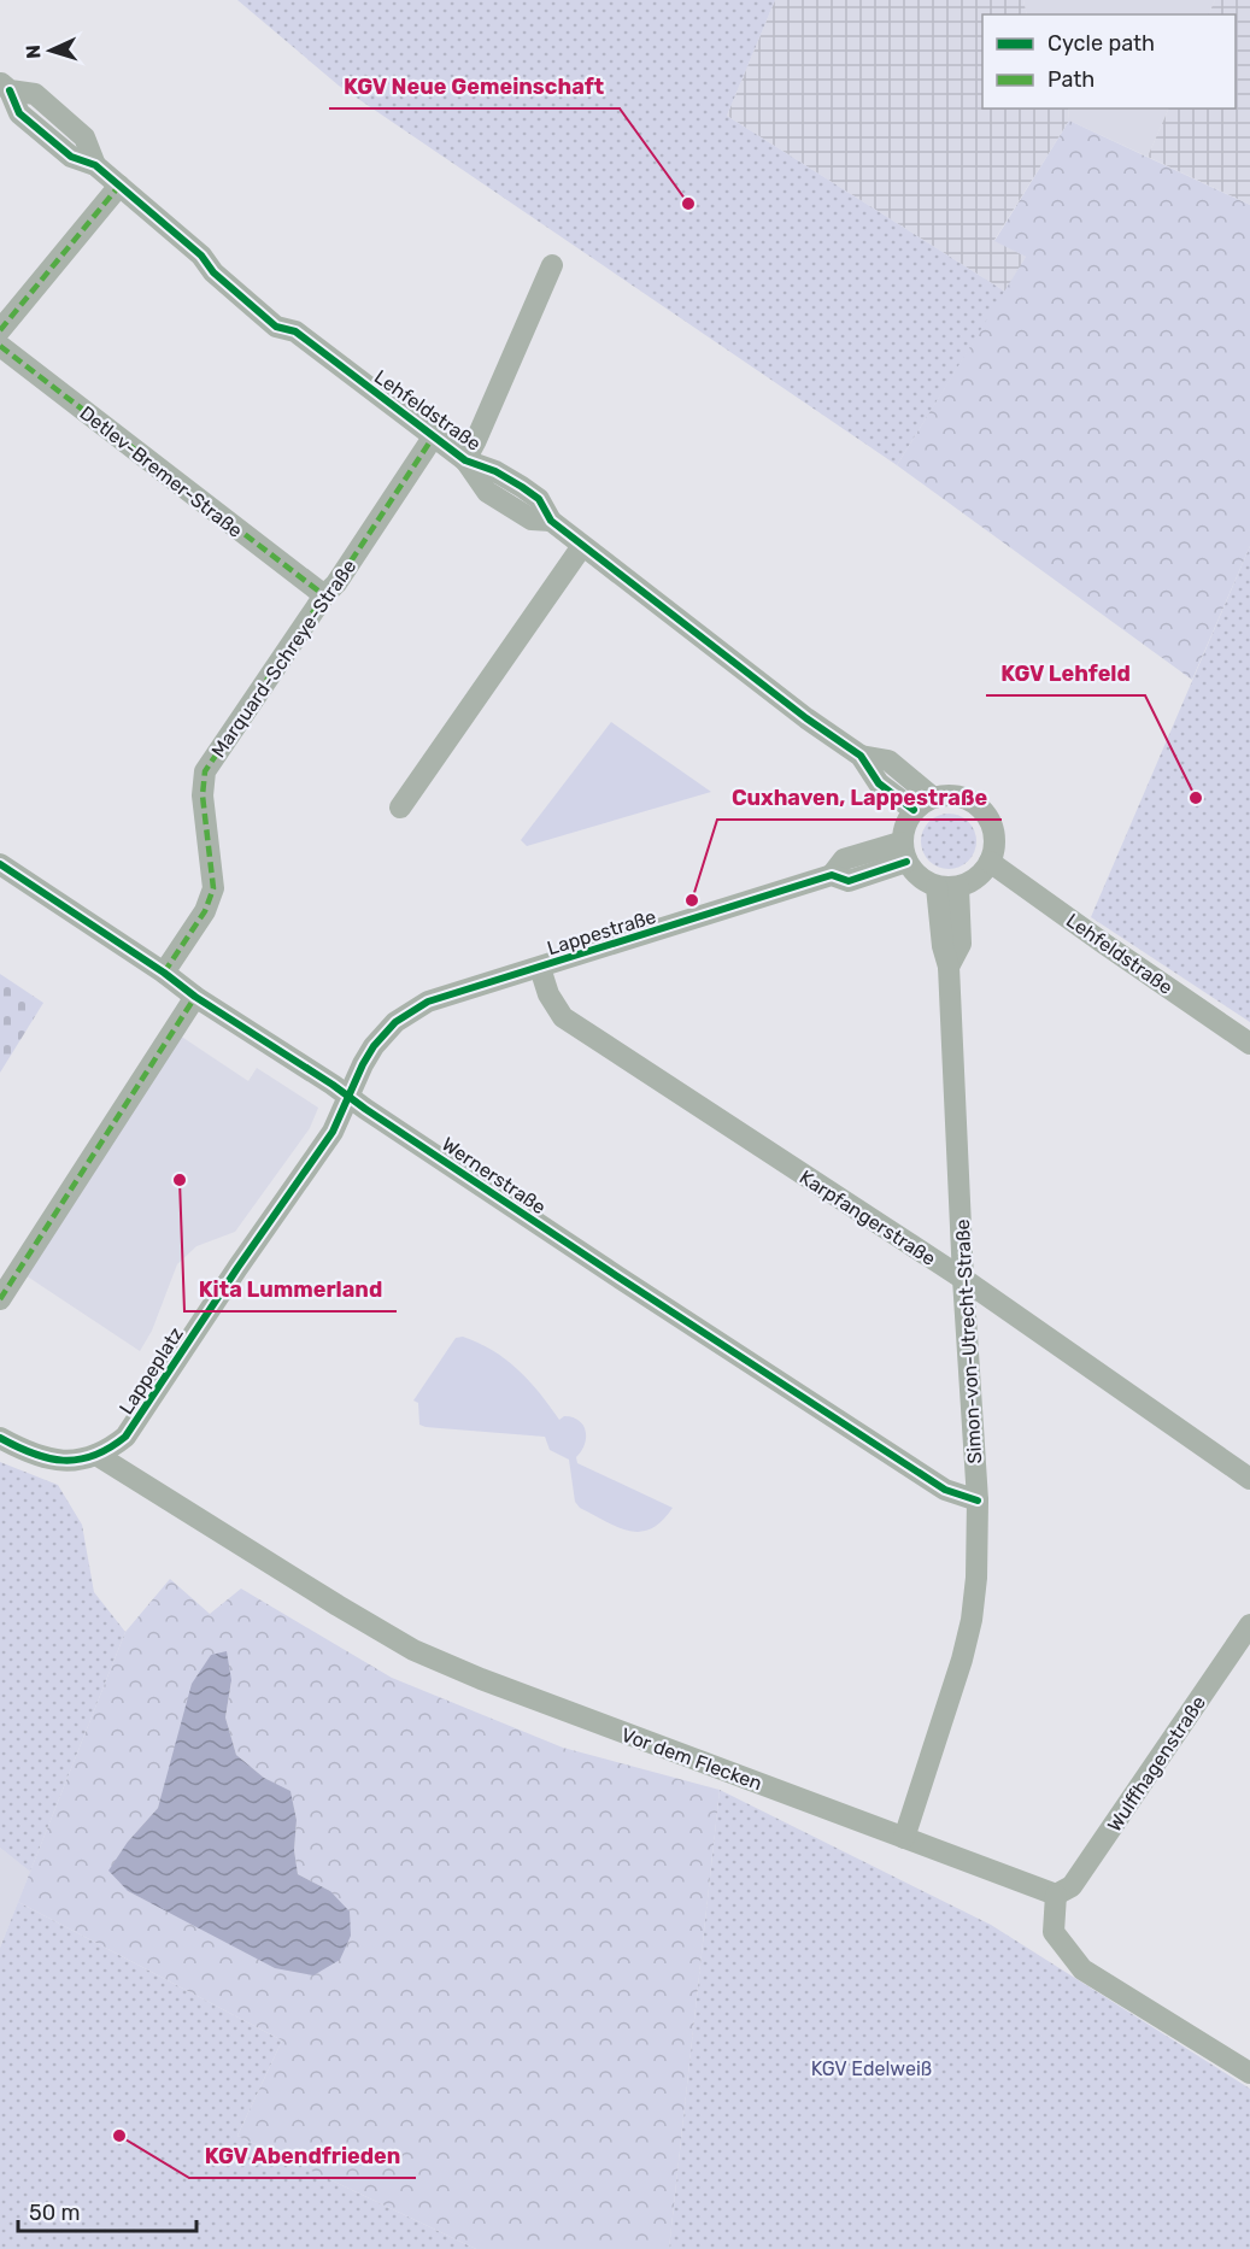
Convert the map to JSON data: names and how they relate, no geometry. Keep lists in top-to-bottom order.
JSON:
{
  "streets": {
    "street": [
      "Lehfeldstraße",
      "Detlev-Bremer-Straße",
      "Marquard-Schreye-Straße",
      "Lappestraße",
      "Wernerstraße",
      "Karpfangerstraße",
      "Simon-von-Utrecht-Straße",
      "Lappeplatz",
      "Vor dem Flecken",
      "Wulffhagenstraße"
    ]
  },
  "crossings": [
    ["Lehfeldstraße", "Marquard-Schreye-Straße"],
    ["Lehfeldstraße", "Lappestraße"],
    ["Lehfeldstraße", "Simon-von-Utrecht-Straße"],
    ["Detlev-Bremer-Straße", "Marquard-Schreye-Straße"],
    ["Marquard-Schreye-Straße", "Wernerstraße"],
    ["Lappestraße", "Wernerstraße"],
    ["Lappestraße", "Karpfangerstraße"],
    ["Lappestraße", "Simon-von-Utrecht-Straße"],
    ["Lappestraße", "Lappeplatz"],
    ["Wernerstraße", "Simon-von-Utrecht-Straße"],
    ["Wernerstraße", "Lappeplatz"],
    ["Karpfangerstraße", "Simon-von-Utrecht-Straße"],
    ["Simon-von-Utrecht-Straße", "Vor dem Flecken"],
    ["Lappeplatz", "Vor dem Flecken"],
    ["Vor dem Flecken", "Wulffhagenstraße"]
  ],
  "parks": ["KGV Edelweiß"],
  "places": [
    "KGV Neue Gemeinschaft",
    "KGV Lehfeld",
    "Cuxhaven, Lappestraße",
    "Kita Lummerland",
    "KGV Abendfrieden"
  ],
  "legend": ["Cycle path", "Path"],
  "scale_bar": "50 m",
  "north": "left"
}
